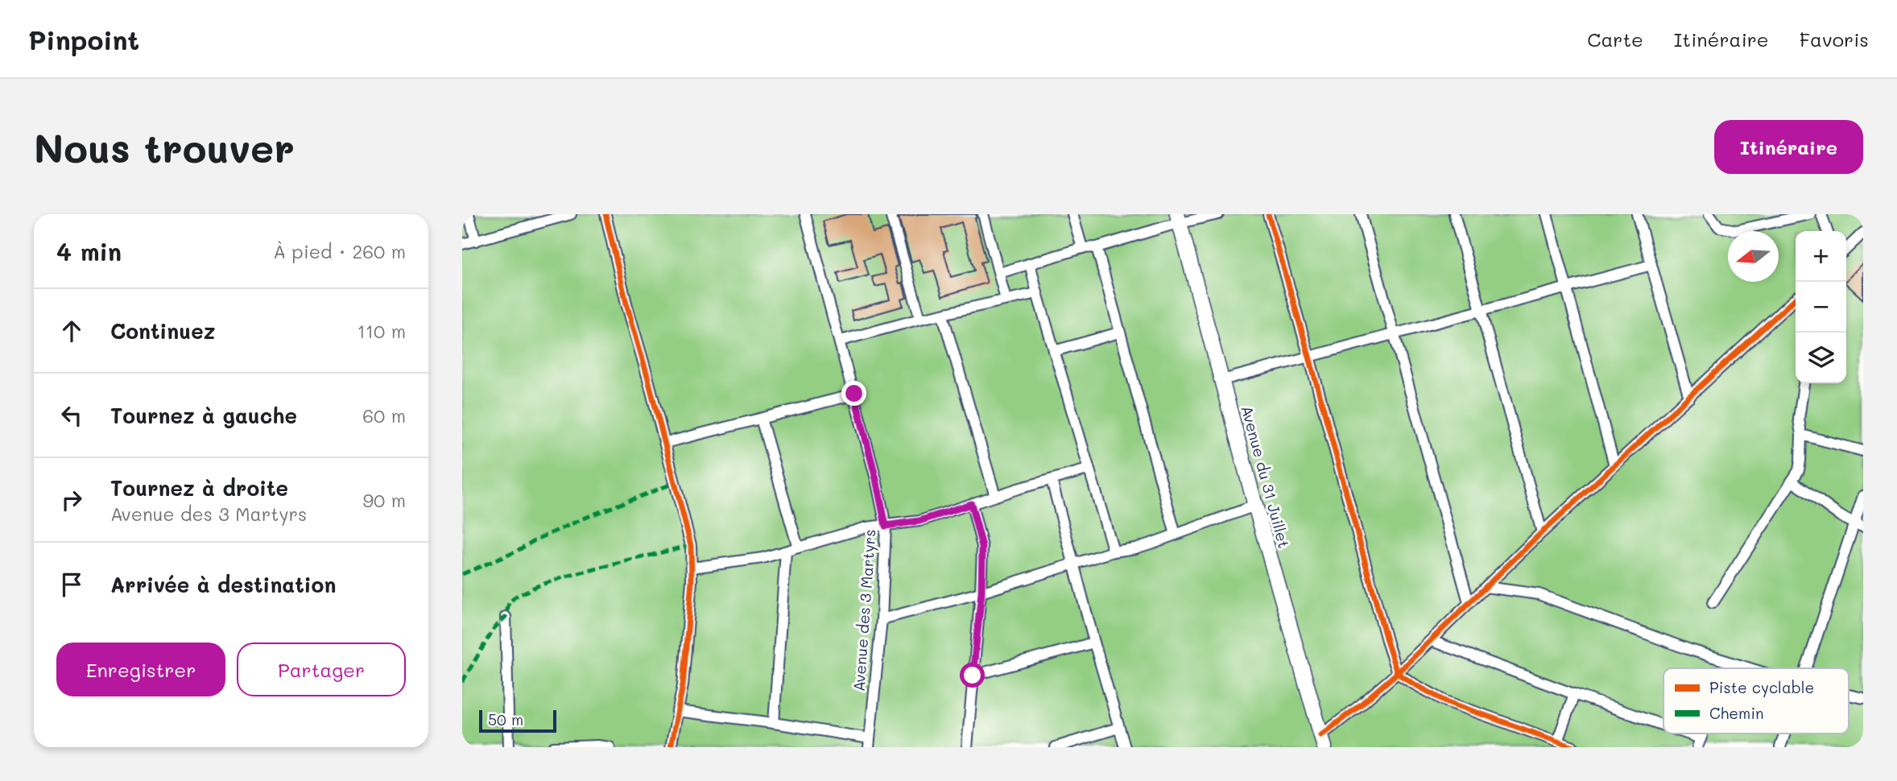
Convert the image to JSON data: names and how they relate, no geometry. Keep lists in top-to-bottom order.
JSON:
{
  "streets": {
    "street": ["Avenue du 31 Juillet", "Avenue des 3 Martyrs"]
  },
  "legend": ["Piste cyclable", "Chemin"],
  "scale_bar": "50 m",
  "north": "left",
  "page": {
    "header": "Pinpoint",
    "nav": ["Carte", "Itinéraire", "Favoris"],
    "buttons": [
      "Itinéraire",
      ["Enregistrer", "Partager"]
    ],
    "title": "Nous trouver",
    "heading": ["4 min", "À pied · 260 m"],
    "map_buttons": ["+", "−"],
    "list": [
      ["Continuez", "110 m"],
      ["Tournez à gauche", "60 m"],
      ["Tournez à droite", "Avenue des 3 Martyrs", "90 m"],
      "Arrivée à destination"
    ],
    "scale": "50 m"
  }
}
